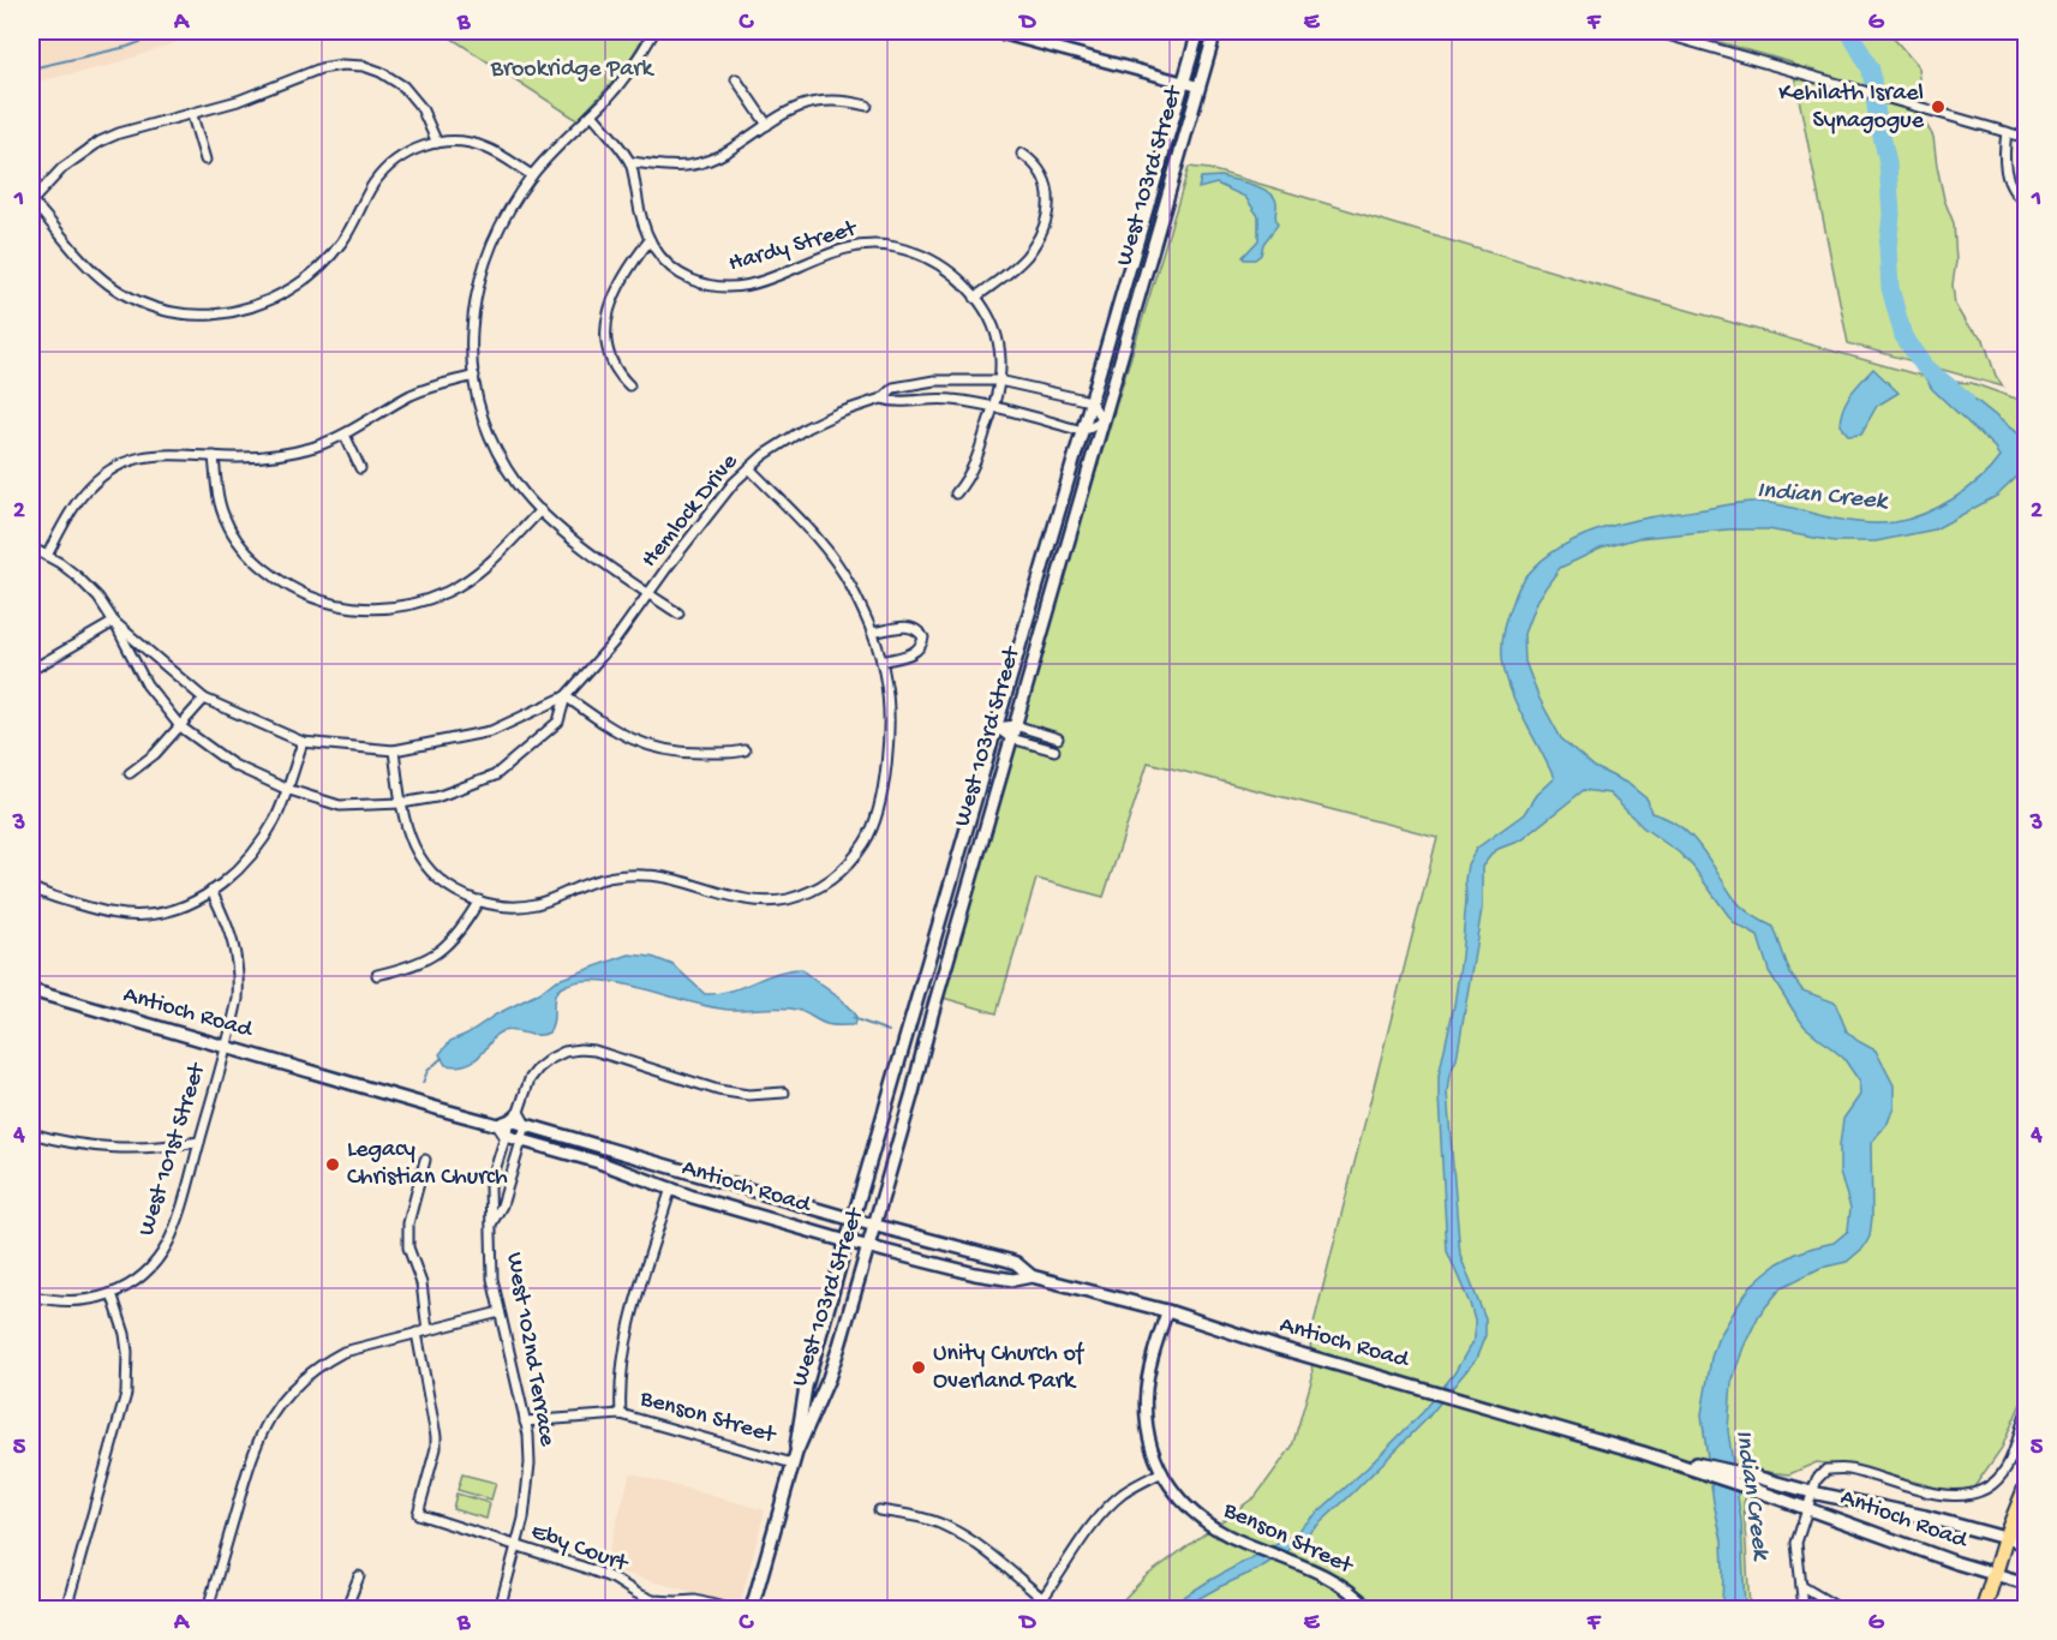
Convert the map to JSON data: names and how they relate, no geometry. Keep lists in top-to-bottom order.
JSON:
{
  "streets": {
    "main road": ["West 103rd Street", "Antioch Road"],
    "street": [
      "Hardy Street",
      "Hemlock Drive",
      "West 101st Street",
      "West 102nd Terrace",
      "Benson Street",
      "Eby Court"
    ]
  },
  "crossings": [
    ["West 103rd Street", "Hemlock Drive"],
    ["West 103rd Street", "Antioch Road"],
    ["West 103rd Street", "Benson Street"],
    ["Hardy Street", "Hemlock Drive"],
    ["Antioch Road", "West 101st Street"],
    ["Antioch Road", "West 102nd Terrace"],
    ["Antioch Road", "Benson Street"],
    ["West 102nd Terrace", "Benson Street"],
    ["West 102nd Terrace", "Eby Court"]
  ],
  "water": ["Indian Creek"],
  "parks": ["Brookridge Park"],
  "places": ["Kehilath Israel Synagogue", "Legacy Christian Church", "Unity Church of Overland Park"],
  "grid": {
    "columns": [
      "A",
      "B",
      "C",
      "D",
      "E",
      "F",
      "G"
    ],
    "rows": [
      "1",
      "2",
      "3",
      "4",
      "5"
    ]
  }
}
